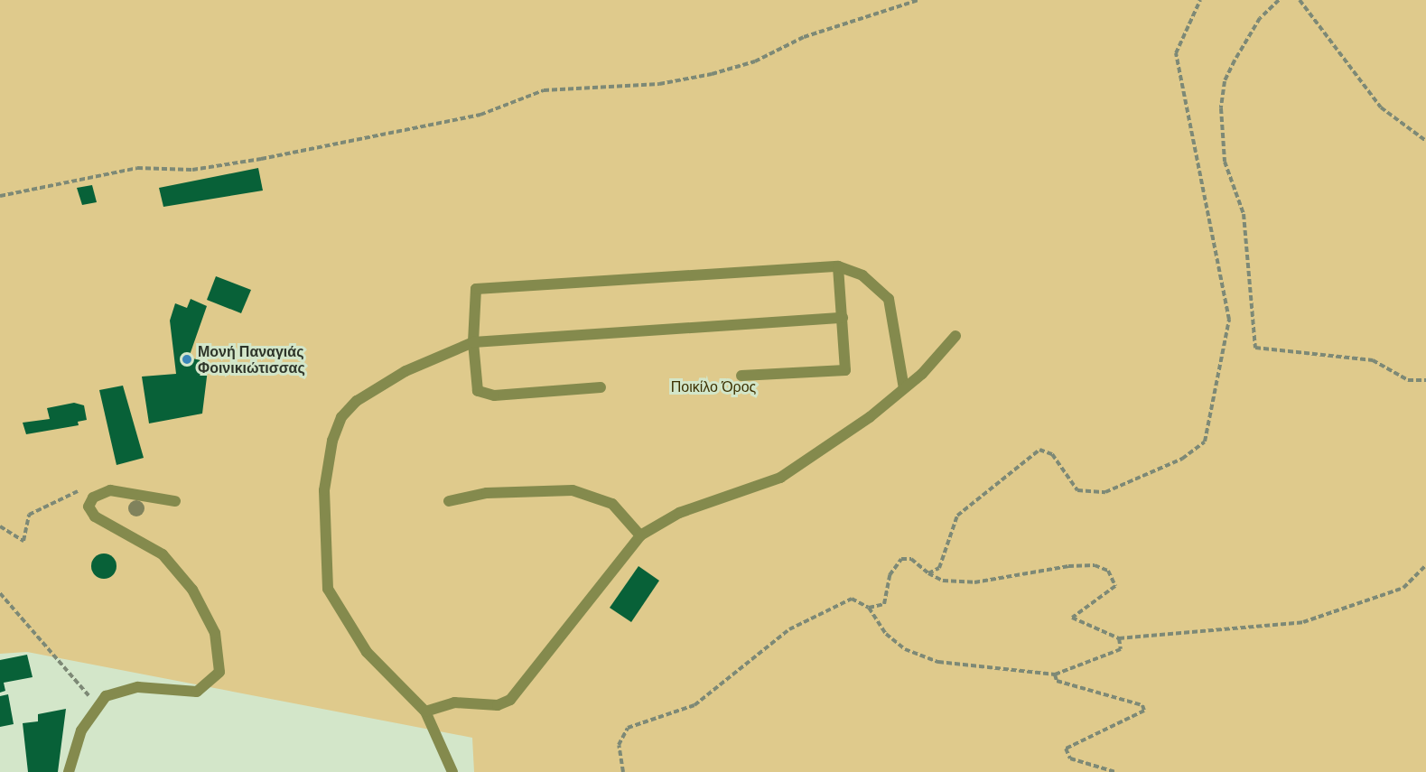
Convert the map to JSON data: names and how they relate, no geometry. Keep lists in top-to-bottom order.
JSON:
{
  "parks": ["Ποικίλο Όρος"],
  "places": ["Μονή Παναγιάς Φοινικιώτισσας"]
}
